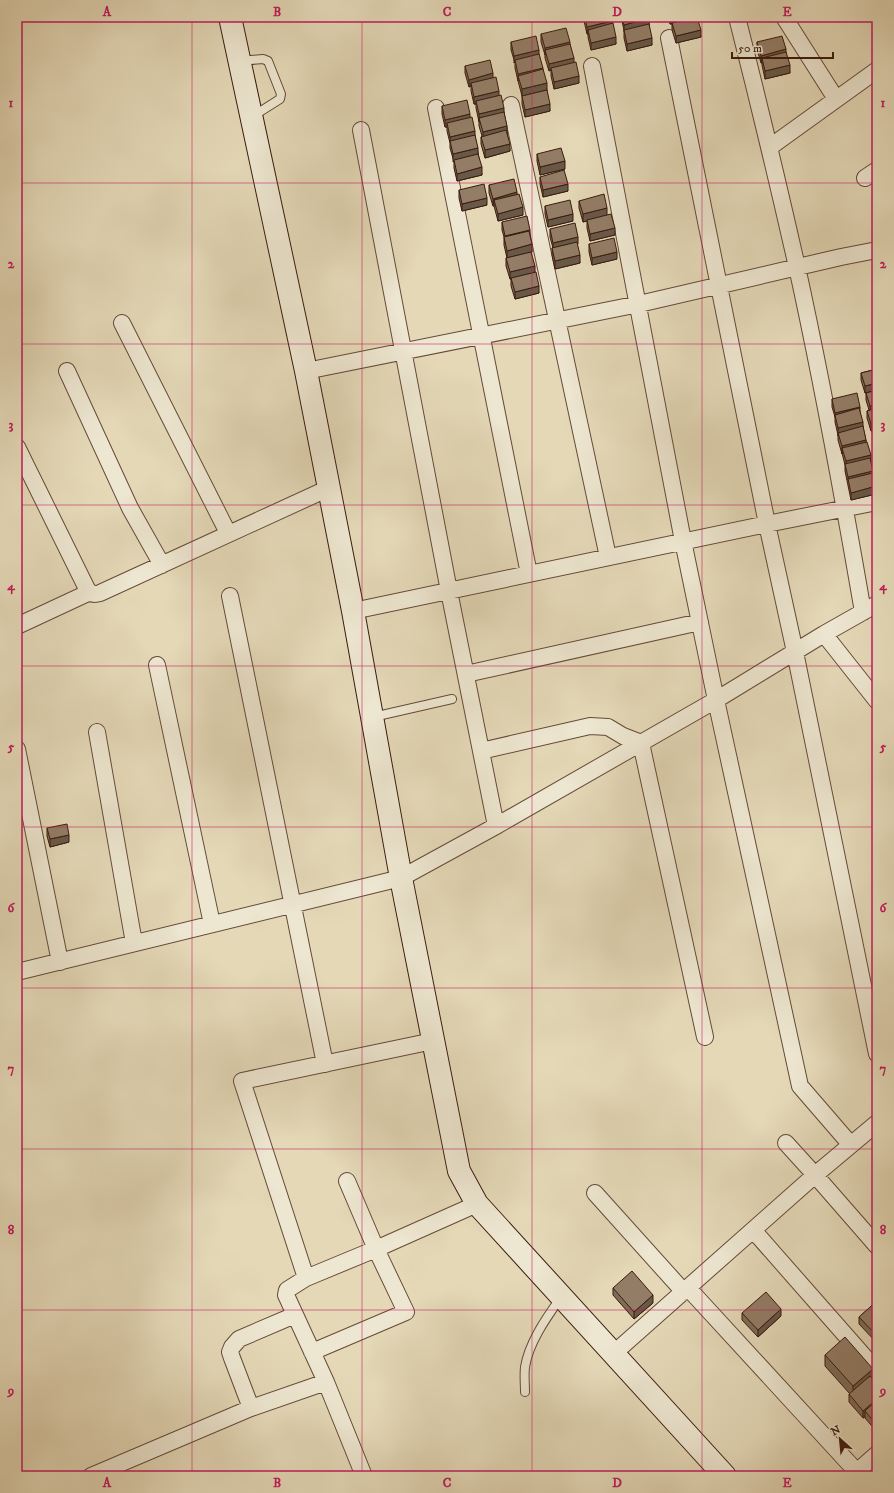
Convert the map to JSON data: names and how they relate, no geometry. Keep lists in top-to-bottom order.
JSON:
{
  "scale_bar": "50 m",
  "north": "top left",
  "grid": {
    "columns": [
      "A",
      "B",
      "C",
      "D",
      "E"
    ],
    "rows": [
      "1",
      "2",
      "3",
      "4",
      "5",
      "6",
      "7",
      "8",
      "9"
    ]
  }
}
